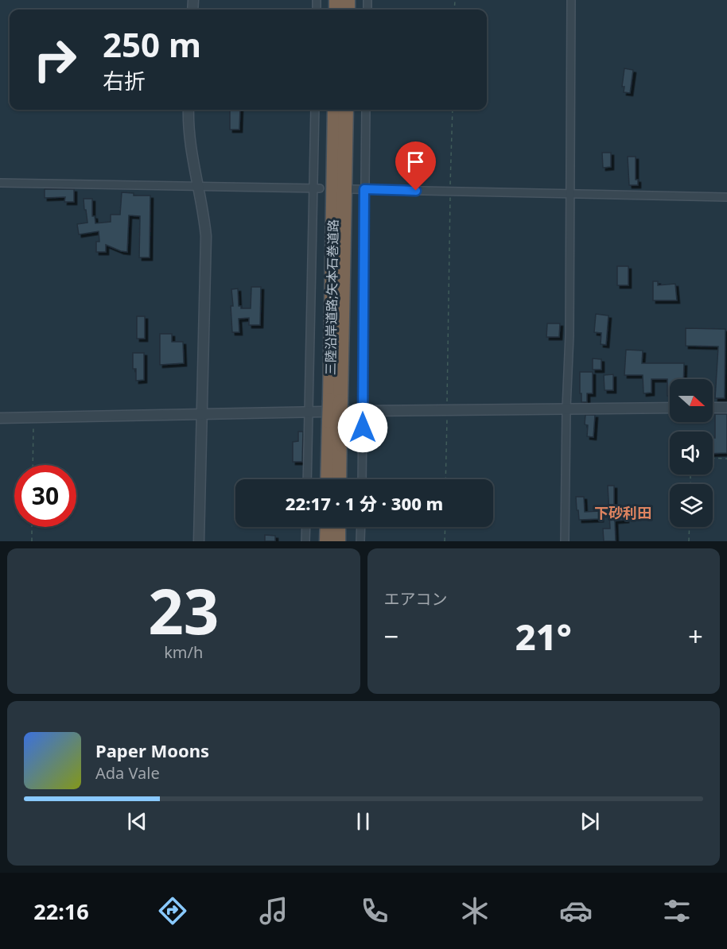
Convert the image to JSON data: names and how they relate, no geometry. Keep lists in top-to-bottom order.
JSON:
{
  "streets": {
    "highway": ["三陸沿岸道路;矢本石巻道路"]
  },
  "districts": ["下砂利田"],
  "north": "right",
  "page": {
    "turn": ["250 m", "右折"],
    "limit": "30",
    "trip": "22:17 · 1 分 · 300 m",
    "tile": [
      ["23", "km/h"],
      "エアコン"
    ],
    "heat": ["−", "21°", "+"],
    "song": ["Paper Moons", "Ada Vale"],
    "tabs": "22:16"
  }
}
